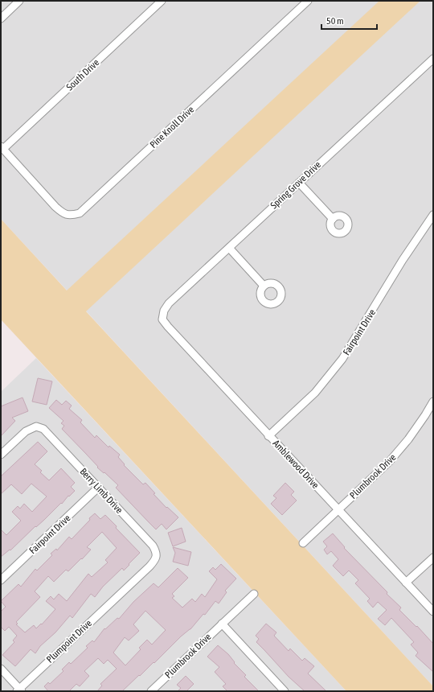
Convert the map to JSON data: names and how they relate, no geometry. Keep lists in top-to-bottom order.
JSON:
{
  "streets": {
    "street": [
      "South Drive",
      "Pine Knoll Drive",
      "Spring Grove Drive",
      "Fairpoint Drive",
      "Amblewood Drive",
      "Plumbrook Drive",
      "Berry Limb Drive",
      "Plumpoint Drive"
    ]
  },
  "crossings": [
    ["South Drive", "Pine Knoll Drive"],
    ["Spring Grove Drive", "Amblewood Drive"],
    ["Fairpoint Drive", "Amblewood Drive"],
    ["Fairpoint Drive", "Berry Limb Drive"],
    ["Amblewood Drive", "Plumbrook Drive"],
    ["Berry Limb Drive", "Plumpoint Drive"]
  ],
  "scale_bar": "50 m"
}
